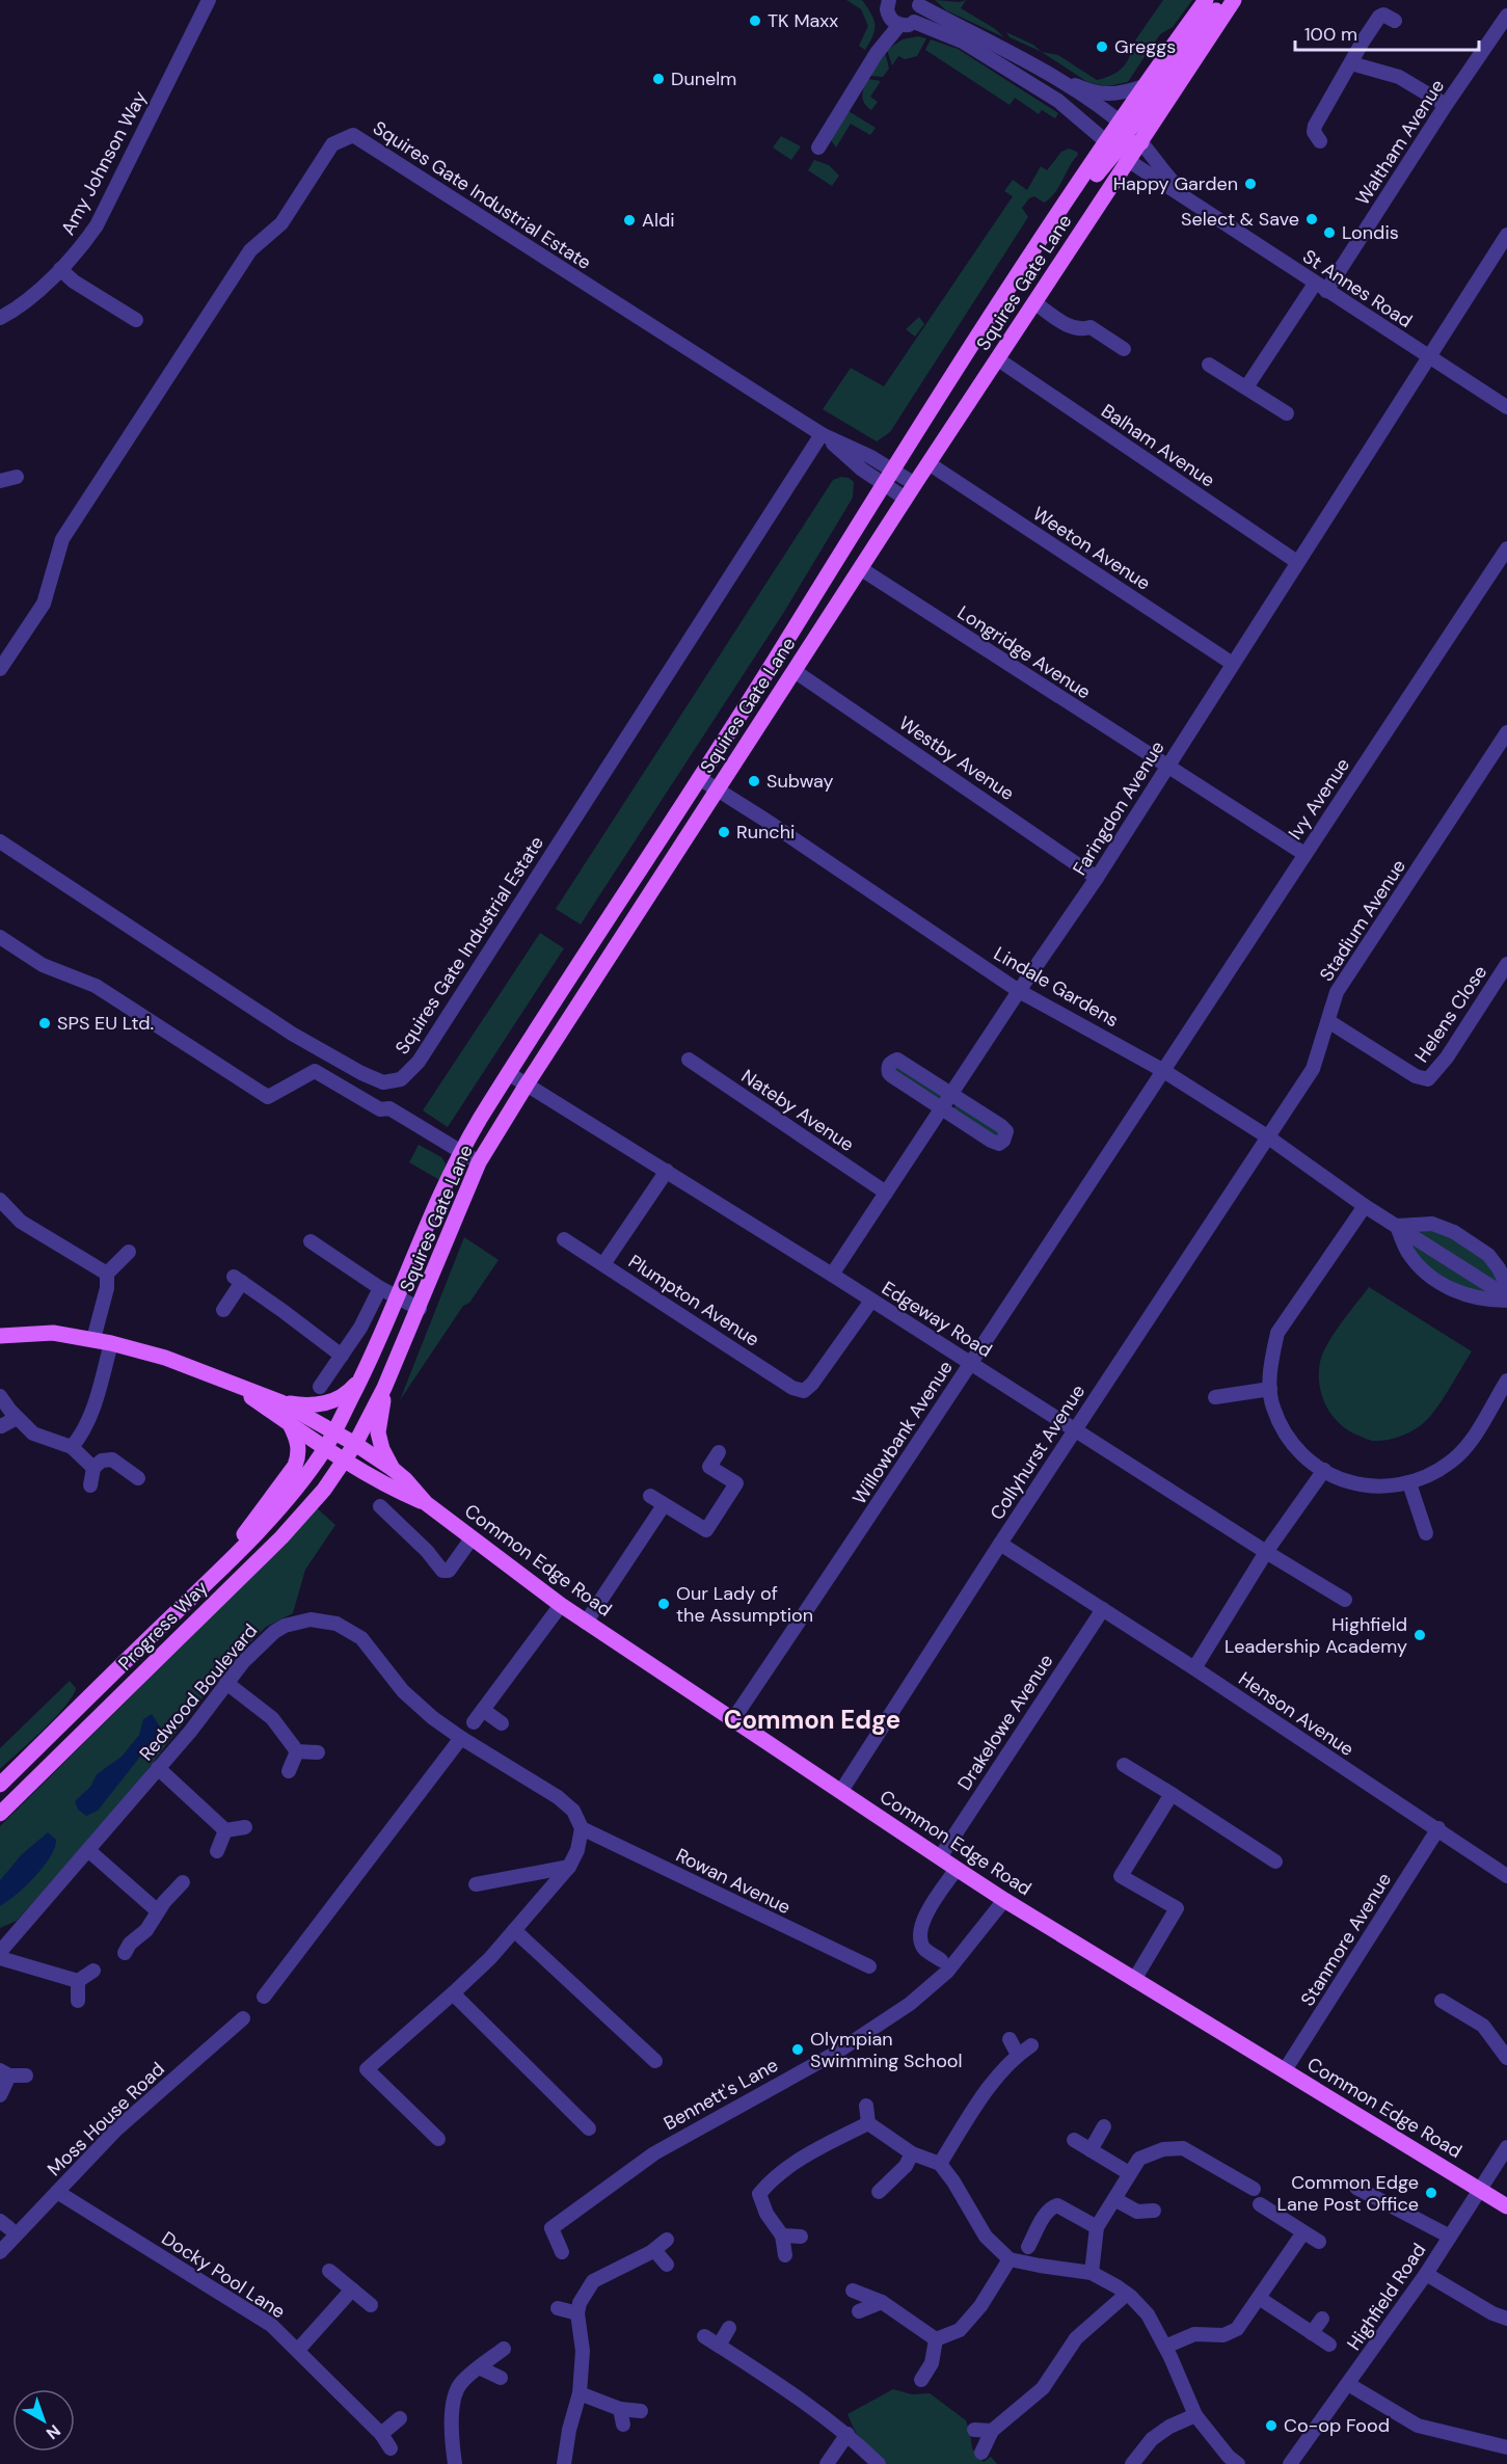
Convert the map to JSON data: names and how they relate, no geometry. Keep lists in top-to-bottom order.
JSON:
{
  "streets": {
    "main road": ["Squires Gate Lane", "Common Edge Road", "Progress Way"],
    "street": [
      "Waltham Avenue",
      "Amy Johnson Way",
      "Squires Gate Industrial Estate",
      "St Annes Road",
      "Balham Avenue",
      "Weeton Avenue",
      "Longridge Avenue",
      "Westby Avenue",
      "Ivy Avenue",
      "Faringdon Avenue",
      "Stadium Avenue",
      "Lindale Gardens",
      "Helens Close",
      "Nateby Avenue",
      "Plumpton Avenue",
      "Edgeway Road",
      "Willowbank Avenue",
      "Collyhurst Avenue",
      "Redwood Boulevard",
      "Henson Avenue",
      "Drakelowe Avenue",
      "Rowan Avenue",
      "Stanmore Avenue",
      "Bennett's Lane",
      "Moss House Road",
      "Docky Pool Lane",
      "Highfield Road"
    ]
  },
  "crossings": [
    ["Waltham Avenue", "St Annes Road"],
    ["Squires Gate Industrial Estate", "Squires Gate Lane"],
    ["Squires Gate Lane", "St Annes Road"],
    ["Squires Gate Lane", "Balham Avenue"],
    ["Squires Gate Lane", "Weeton Avenue"],
    ["Squires Gate Lane", "Longridge Avenue"],
    ["Squires Gate Lane", "Westby Avenue"],
    ["Squires Gate Lane", "Lindale Gardens"],
    ["Squires Gate Lane", "Edgeway Road"],
    ["Squires Gate Lane", "Common Edge Road"],
    ["Squires Gate Lane", "Progress Way"],
    ["St Annes Road", "Faringdon Avenue"],
    ["Balham Avenue", "Faringdon Avenue"],
    ["Weeton Avenue", "Faringdon Avenue"],
    ["Longridge Avenue", "Ivy Avenue"],
    ["Longridge Avenue", "Faringdon Avenue"],
    ["Westby Avenue", "Faringdon Avenue"],
    ["Ivy Avenue", "Lindale Gardens"],
    ["Ivy Avenue", "Willowbank Avenue"],
    ["Faringdon Avenue", "Lindale Gardens"],
    ["Faringdon Avenue", "Nateby Avenue"],
    ["Faringdon Avenue", "Edgeway Road"],
    ["Stadium Avenue", "Lindale Gardens"],
    ["Stadium Avenue", "Helens Close"],
    ["Stadium Avenue", "Collyhurst Avenue"],
    ["Lindale Gardens", "Willowbank Avenue"],
    ["Lindale Gardens", "Collyhurst Avenue"],
    ["Plumpton Avenue", "Edgeway Road"],
    ["Edgeway Road", "Willowbank Avenue"],
    ["Edgeway Road", "Collyhurst Avenue"],
    ["Willowbank Avenue", "Common Edge Road"],
    ["Collyhurst Avenue", "Common Edge Road"],
    ["Collyhurst Avenue", "Henson Avenue"],
    ["Common Edge Road", "Progress Way"],
    ["Common Edge Road", "Drakelowe Avenue"],
    ["Common Edge Road", "Stanmore Avenue"],
    ["Common Edge Road", "Bennett's Lane"],
    ["Common Edge Road", "Highfield Road"],
    ["Redwood Boulevard", "Rowan Avenue"],
    ["Henson Avenue", "Drakelowe Avenue"],
    ["Henson Avenue", "Stanmore Avenue"],
    ["Moss House Road", "Docky Pool Lane"]
  ],
  "districts": ["Common Edge"],
  "places": [
    "TK Maxx",
    "Greggs",
    "Dunelm",
    "Happy Garden",
    "Select & Save",
    "Aldi",
    "Londis",
    "Subway",
    "Runchi",
    "SPS EU Ltd.",
    "Our Lady of the Assumption",
    "Highfield Leadership Academy",
    "Olympian Swimming School",
    "Common Edge Lane Post Office",
    "Co-op Food"
  ],
  "scale_bar": "100 m",
  "north": "bottom right"
}
